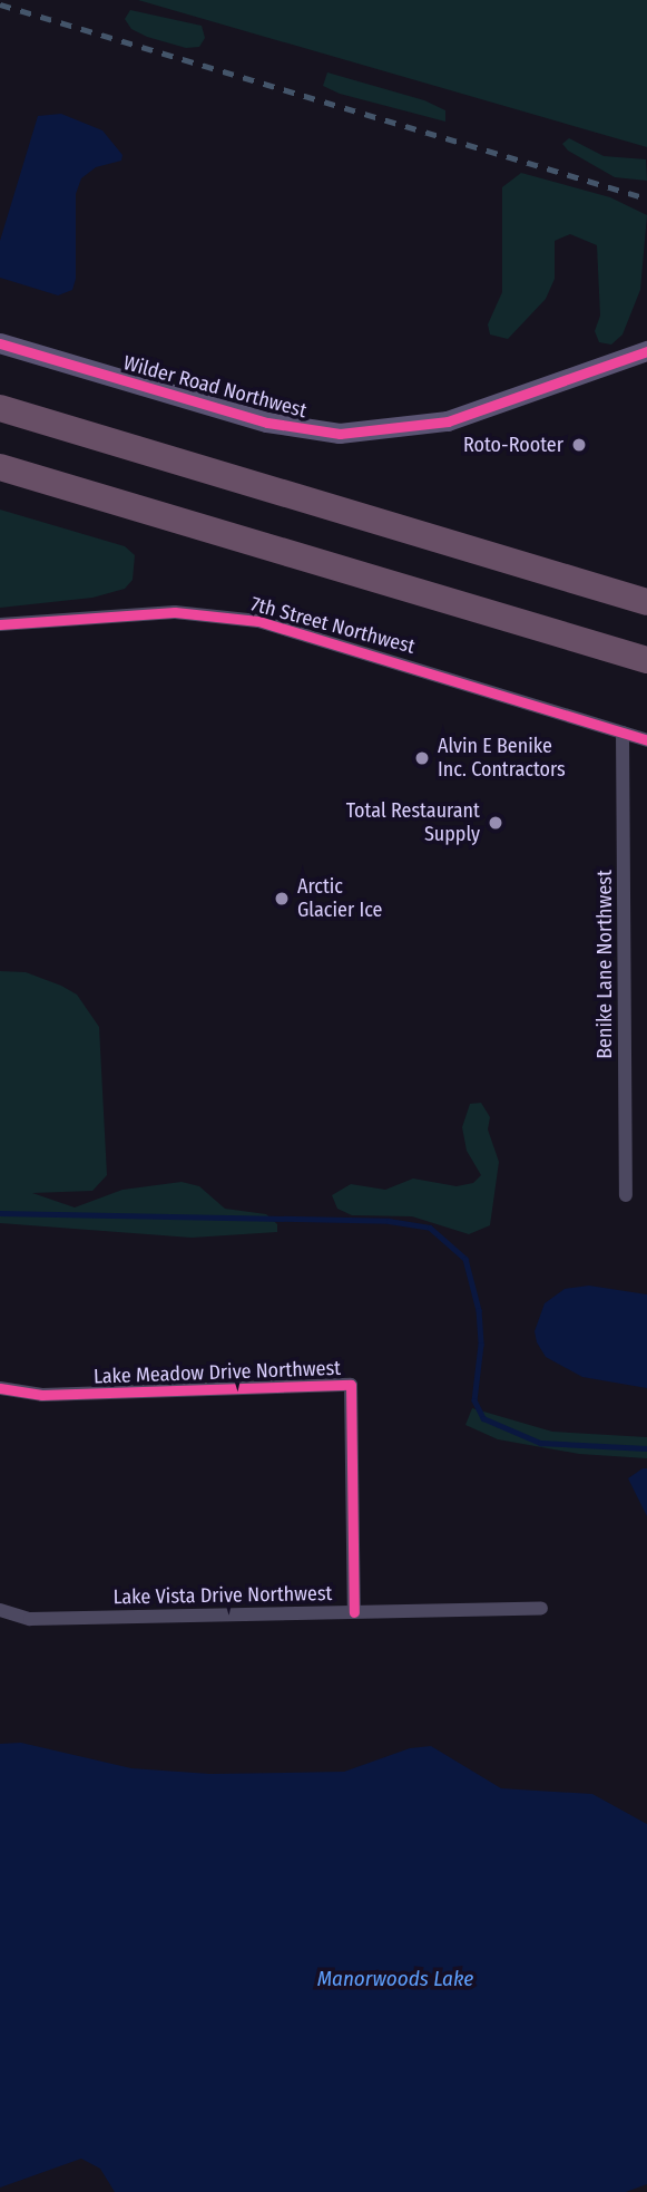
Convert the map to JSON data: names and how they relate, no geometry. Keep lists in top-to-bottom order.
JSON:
{
  "streets": {
    "street": [
      "Wilder Road Northwest",
      "7th Street Northwest",
      "Benike Lane Northwest",
      "Lake Meadow Drive Northwest",
      "Lake Vista Drive Northwest"
    ]
  },
  "crossings": [
    ["7th Street Northwest", "Benike Lane Northwest"],
    ["Lake Meadow Drive Northwest", "Lake Vista Drive Northwest"]
  ],
  "water": ["Manorwoods Lake"],
  "places": [
    "Roto-Rooter",
    "Alvin E Benike Inc. Contractors",
    "Total Restaurant Supply",
    "Arctic Glacier Ice"
  ]
}
